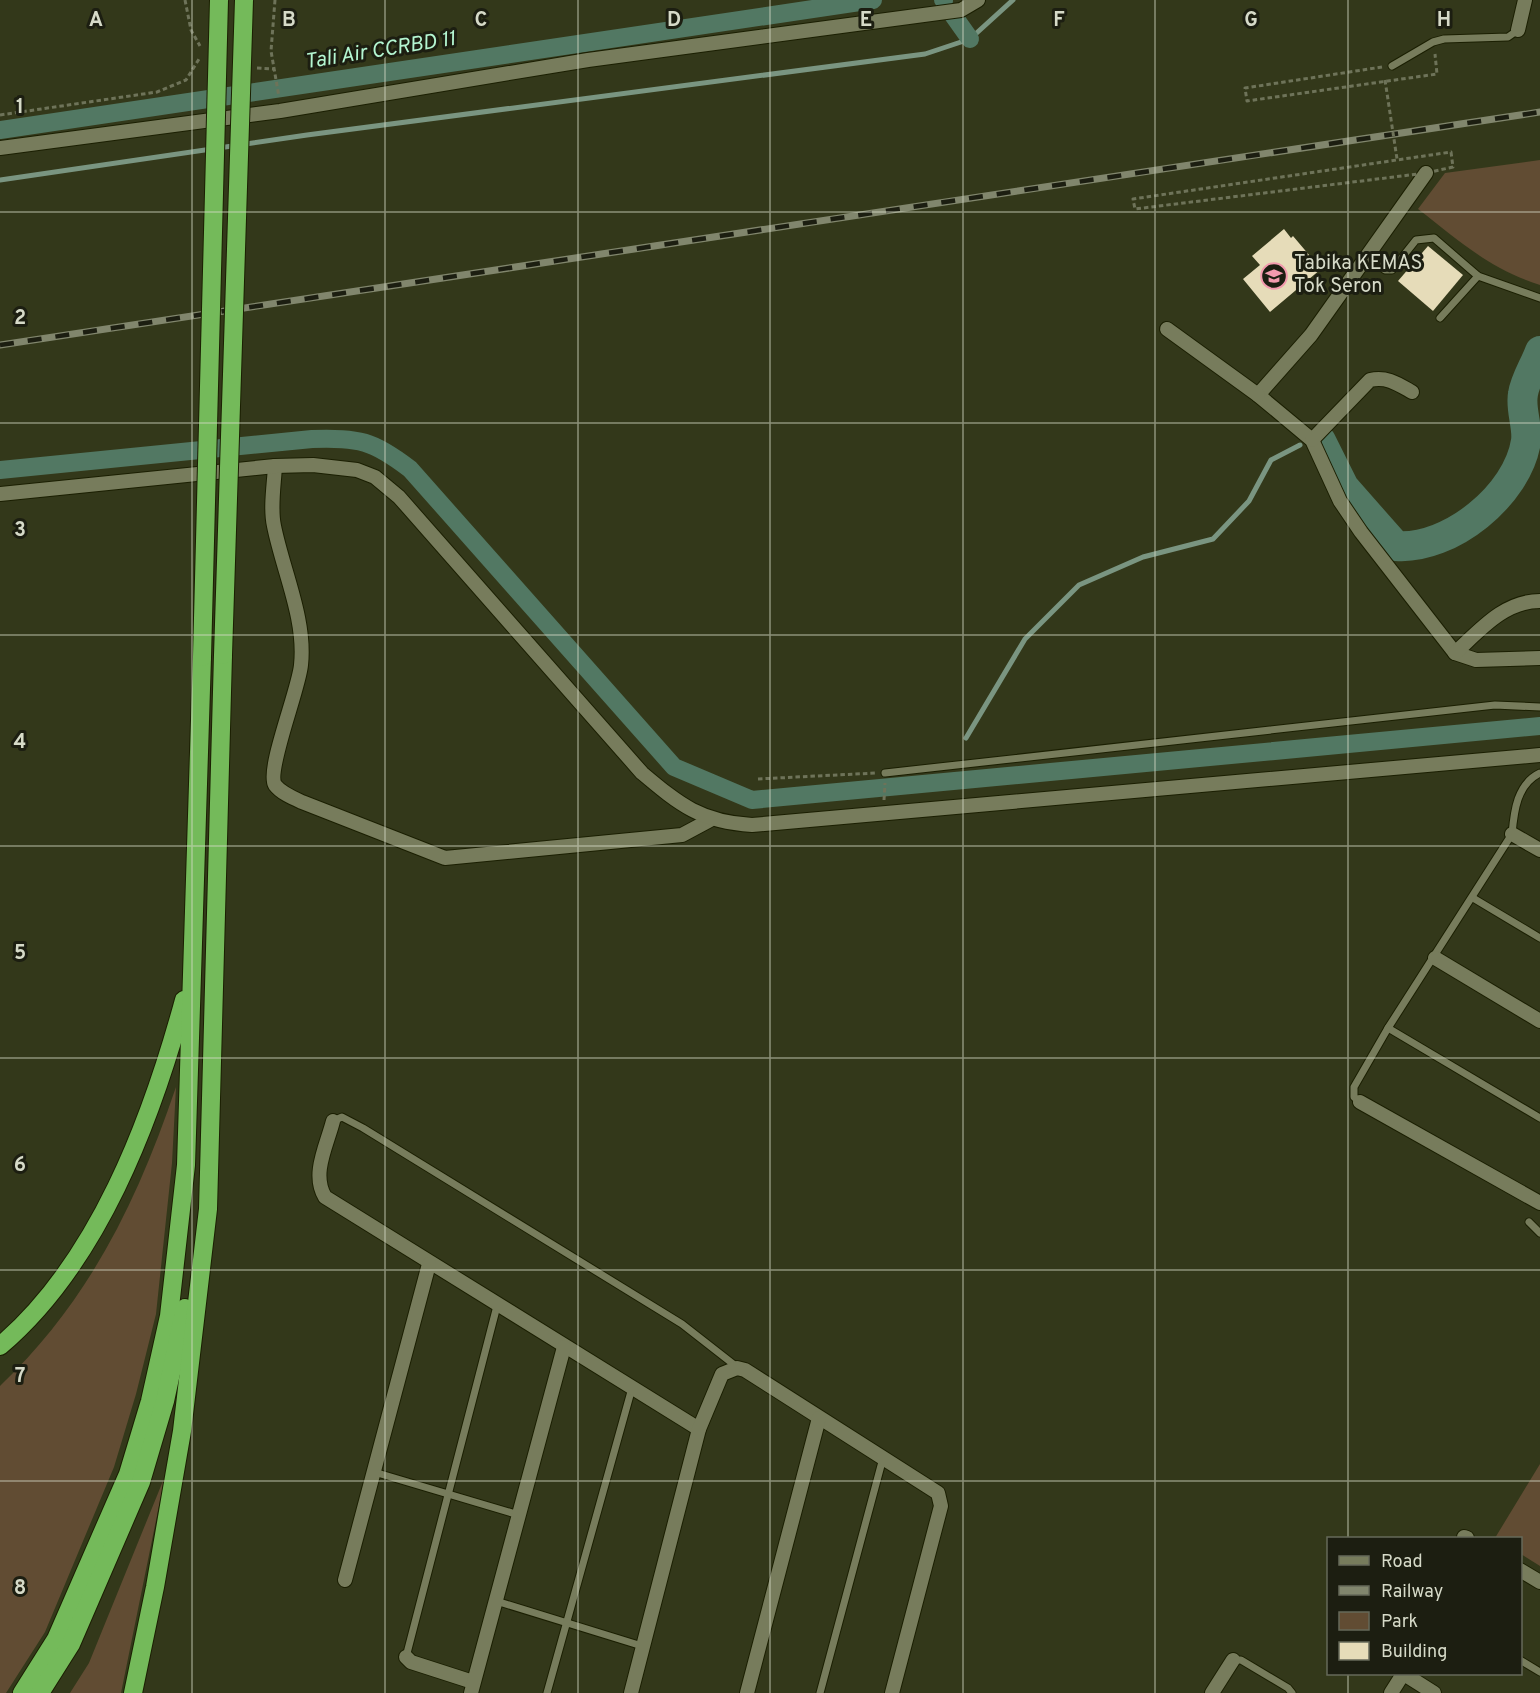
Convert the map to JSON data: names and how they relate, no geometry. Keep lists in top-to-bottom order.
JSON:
{
  "water": ["Tali Air CCRBD 11"],
  "places": {
    "school or university": ["Tabika KEMAS Tok Seron"]
  },
  "legend": [
    "Road",
    "Railway",
    "Park",
    "Building"
  ],
  "grid": {
    "columns": [
      "A",
      "B",
      "C",
      "D",
      "E",
      "F",
      "G",
      "H"
    ],
    "rows": [
      "1",
      "2",
      "3",
      "4",
      "5",
      "6",
      "7",
      "8"
    ]
  }
}
